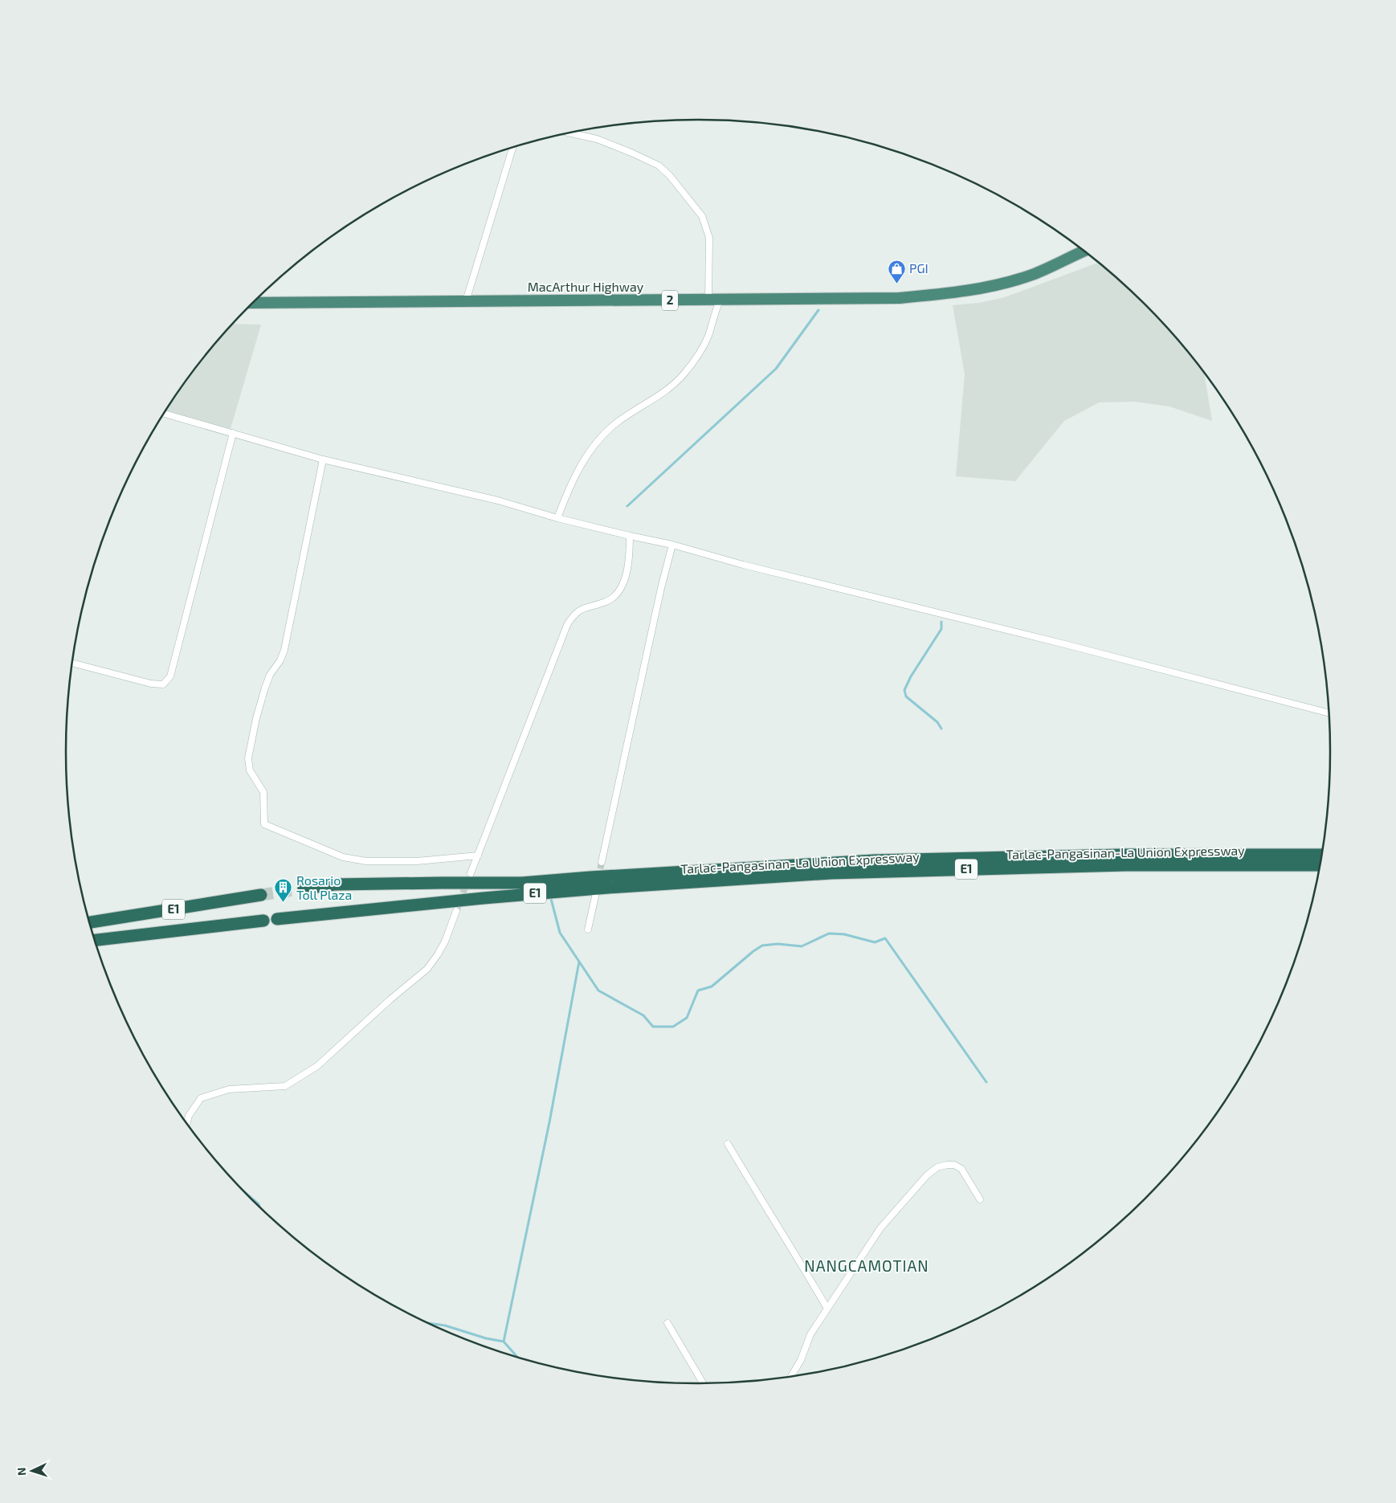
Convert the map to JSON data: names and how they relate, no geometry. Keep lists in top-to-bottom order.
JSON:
{
  "streets": {
    "highway": [
      "MacArthur Highway",
      "2",
      "Tarlac-Pangasinan-La Union Expressway",
      "E1"
    ]
  },
  "districts": ["NANGCAMOTIAN"],
  "places": {
    "shop": ["PGI"],
    "building": ["Rosario Toll Plaza"]
  },
  "north": "left"
}
